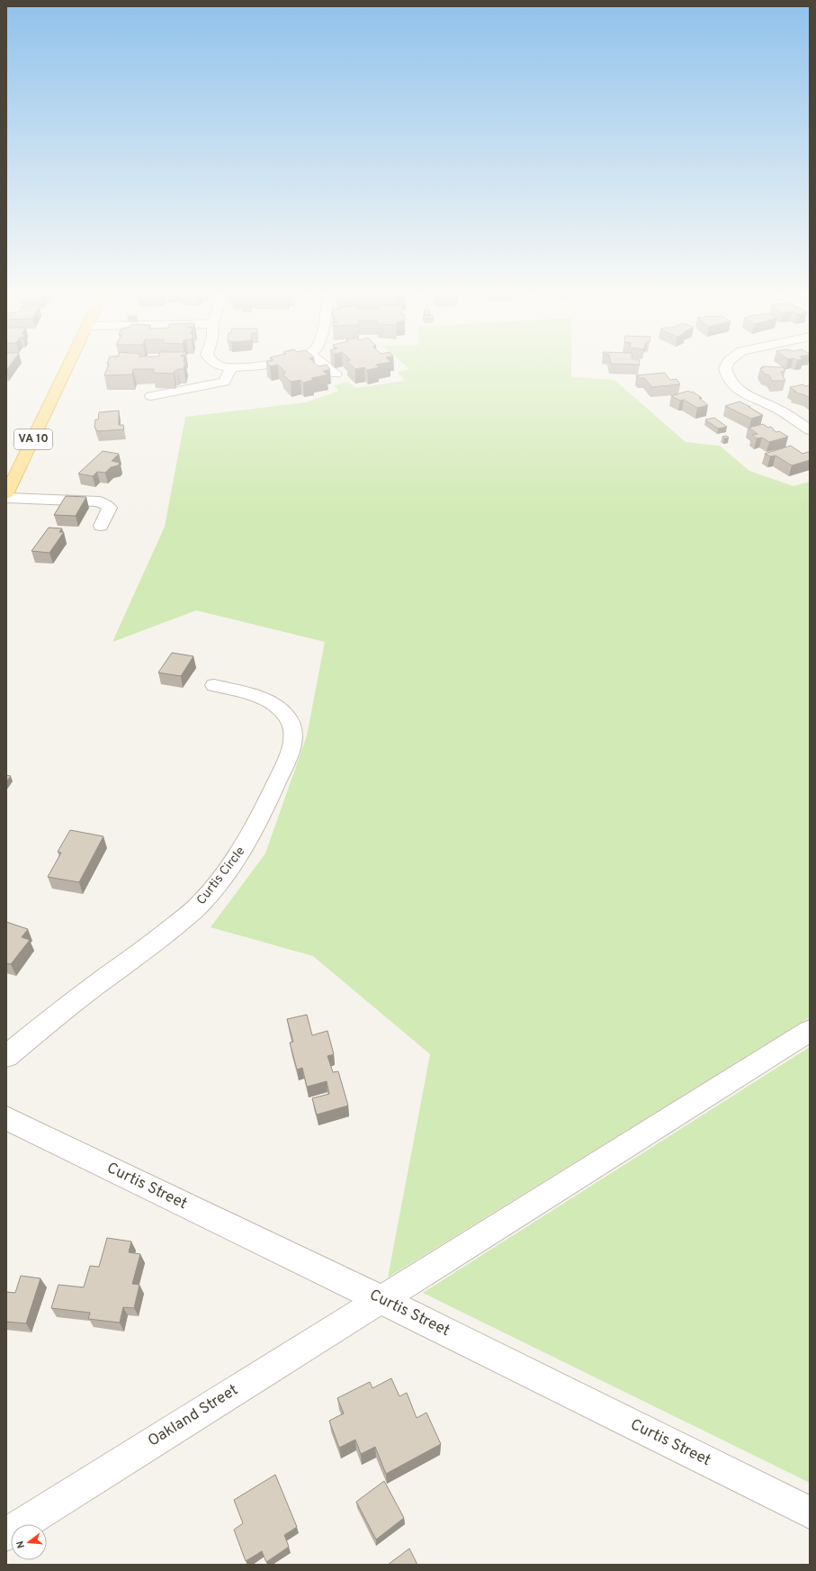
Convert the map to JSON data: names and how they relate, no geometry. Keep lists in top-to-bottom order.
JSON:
{
  "streets": {
    "main road": ["VA 10"],
    "street": ["Curtis Circle", "Curtis Street", "Oakland Street"]
  },
  "crossings": [
    ["Curtis Street", "Oakland Street"]
  ],
  "north": "left"
}
